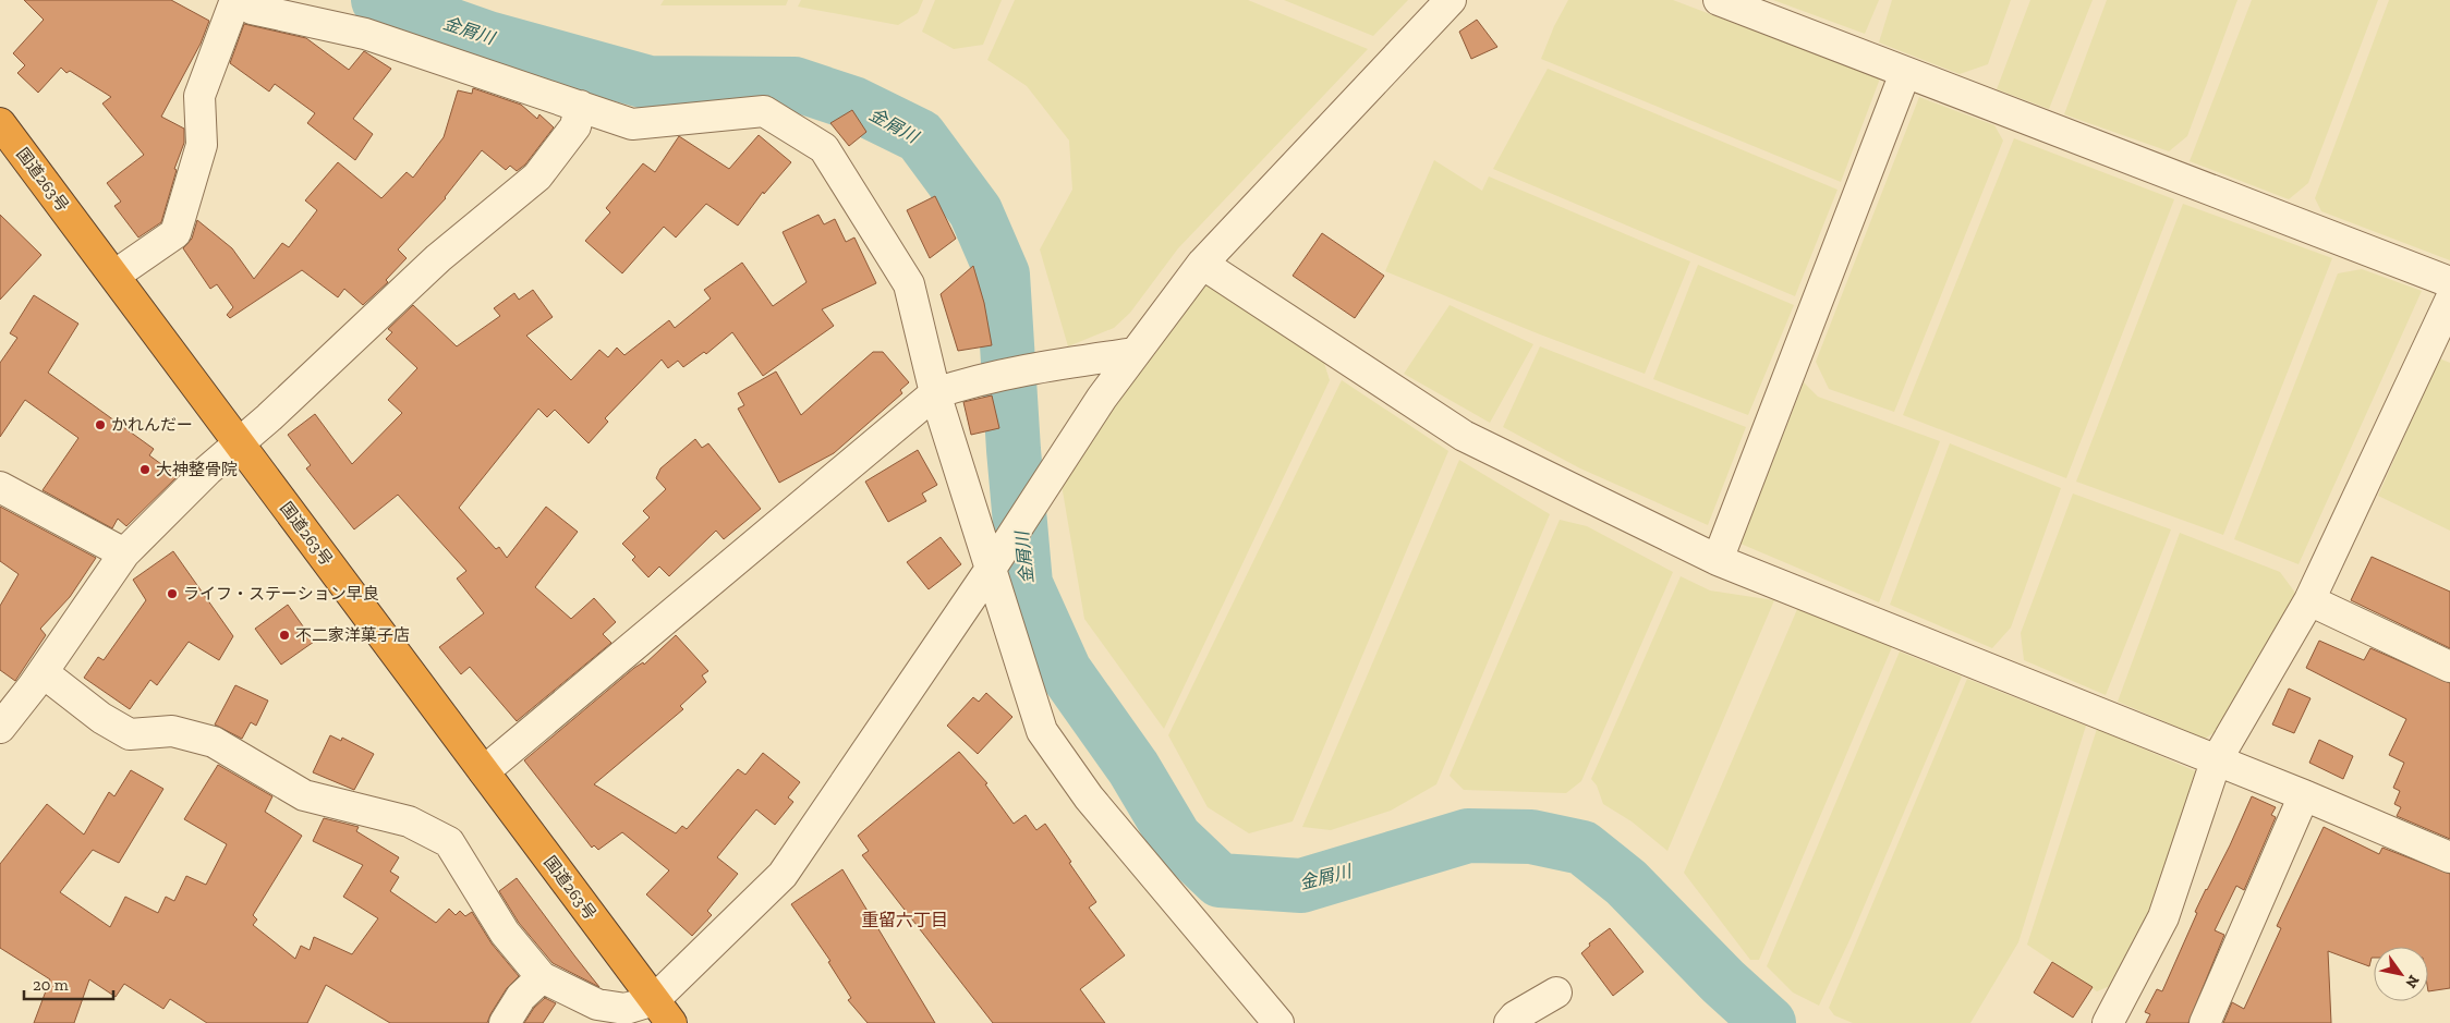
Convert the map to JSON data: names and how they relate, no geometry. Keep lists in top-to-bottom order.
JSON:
{
  "streets": {
    "highway": ["国道263号"]
  },
  "districts": ["重留六丁目"],
  "water": ["金屑川"],
  "places": [
    "かれんだー",
    "大神整骨院",
    "ライフ・ステーション早良",
    "不二家洋菓子店"
  ],
  "scale_bar": "20 m",
  "north": "bottom right"
}
